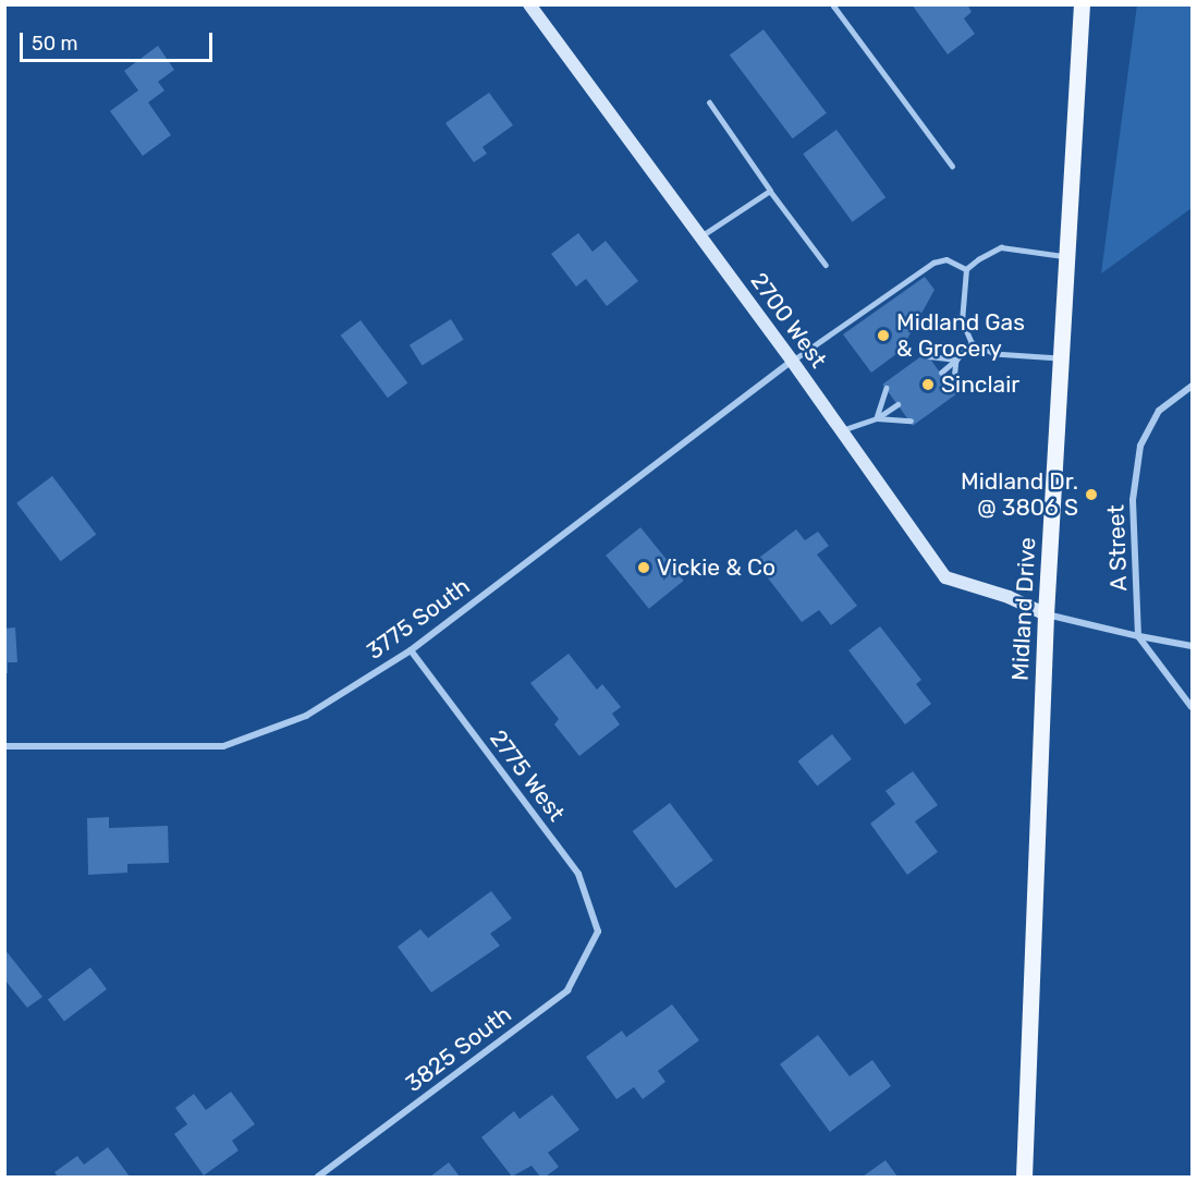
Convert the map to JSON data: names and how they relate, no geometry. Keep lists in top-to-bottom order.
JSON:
{
  "streets": {
    "main road": ["Midland Drive"],
    "street": [
      "2700 West",
      "A Street",
      "3775 South",
      "2775 West",
      "3825 South"
    ]
  },
  "crossings": [
    ["2700 West", "Midland Drive"],
    ["2700 West", "3775 South"],
    ["3775 South", "2775 West"],
    ["2775 West", "3825 South"]
  ],
  "places": [
    "Midland Gas & Grocery",
    "Sinclair",
    "Midland Dr. @ 3806 S",
    "Vickie & Co"
  ],
  "scale_bar": "50 m"
}
